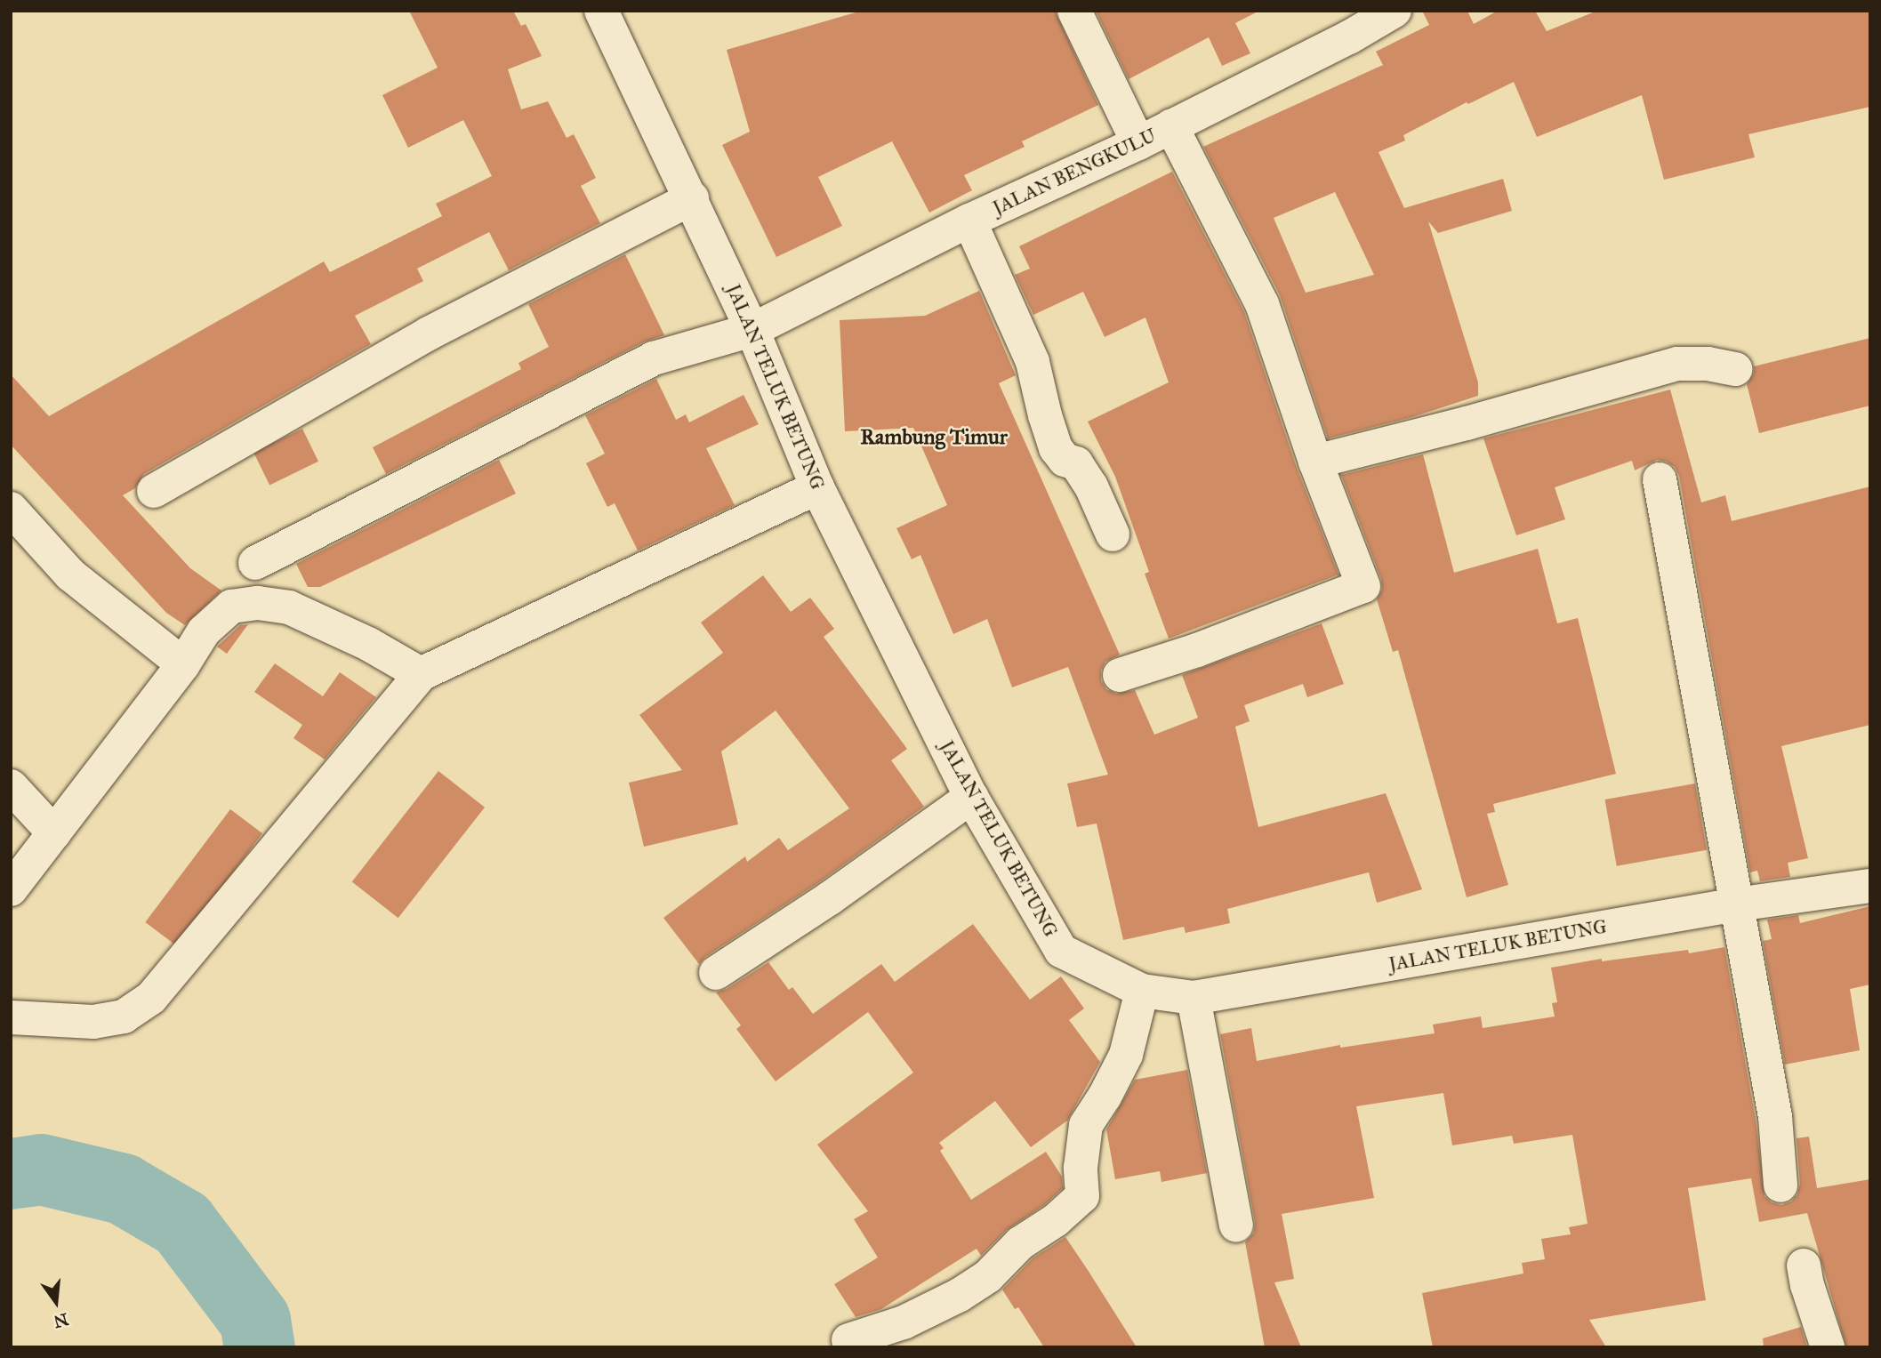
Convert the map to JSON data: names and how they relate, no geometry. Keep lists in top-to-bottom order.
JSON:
{
  "streets": {
    "street": ["JALAN BENGKULU", "JALAN TELUK BETUNG"]
  },
  "crossings": [
    ["JALAN BENGKULU", "JALAN TELUK BETUNG"]
  ],
  "districts": ["Rambung Timur"],
  "north": "bottom"
}
